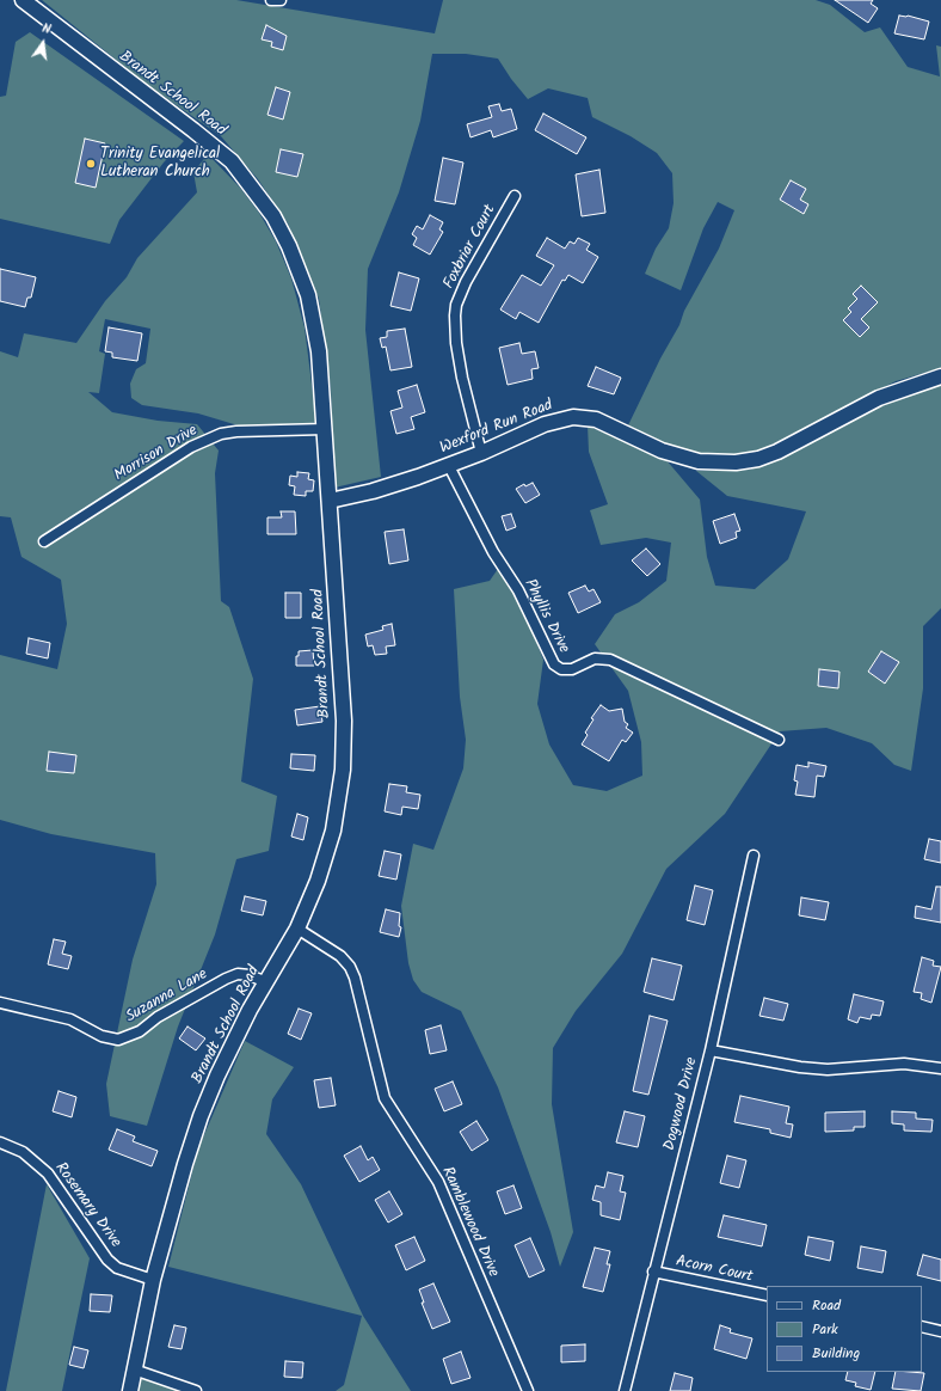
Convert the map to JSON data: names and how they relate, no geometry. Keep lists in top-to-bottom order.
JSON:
{
  "streets": {
    "street": [
      "Brandt School Road",
      "Foxbriar Court",
      "Wexford Run Road",
      "Morrison Drive",
      "Phyllis Drive",
      "Suzanna Lane",
      "Dogwood Drive",
      "Rosemary Drive",
      "Ramblewood Drive",
      "Acorn Court"
    ]
  },
  "crossings": [
    ["Brandt School Road", "Wexford Run Road"],
    ["Brandt School Road", "Morrison Drive"],
    ["Brandt School Road", "Suzanna Lane"],
    ["Brandt School Road", "Rosemary Drive"],
    ["Brandt School Road", "Ramblewood Drive"],
    ["Foxbriar Court", "Wexford Run Road"],
    ["Wexford Run Road", "Phyllis Drive"],
    ["Dogwood Drive", "Acorn Court"]
  ],
  "places": ["Trinity Evangelical Lutheran Church"],
  "legend": ["Road", "Park", "Building"],
  "north": "top"
}
